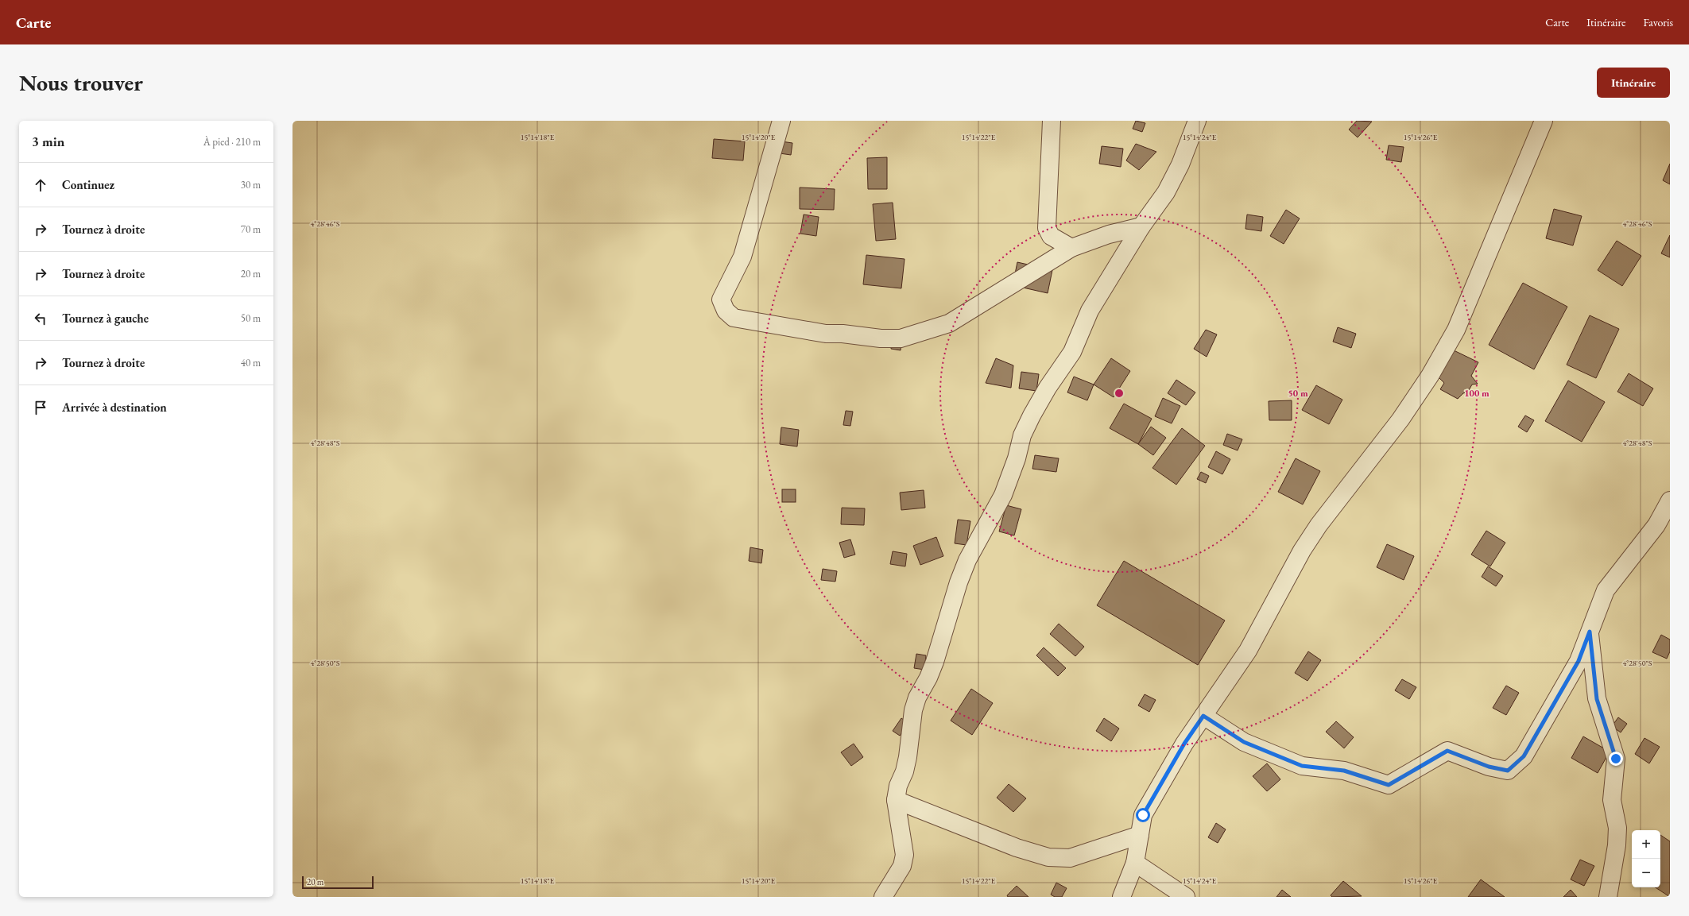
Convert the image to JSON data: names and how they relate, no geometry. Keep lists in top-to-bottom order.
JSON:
{
  "scale_bar": "20 m",
  "page": {
    "header": "Carte",
    "nav": ["Carte", "Itinéraire", "Favoris"],
    "buttons": "Itinéraire",
    "title": "Nous trouver",
    "heading": ["3 min", "À pied · 210 m"],
    "list": [
      ["Continuez", "30 m"],
      ["Tournez à droite", "70 m"],
      ["Tournez à droite", "20 m"],
      ["Tournez à gauche", "50 m"],
      ["Tournez à droite", "40 m"],
      "Arrivée à destination"
    ],
    "map_buttons": ["+", "−"],
    "scale": "20 m"
  },
  "coordinates": [
    "15°14'18\"E",
    "15°14'20\"E",
    "15°14'22\"E",
    "15°14'24\"E",
    "15°14'26\"E",
    "4°28'46\"S",
    "4°28'48\"S",
    "4°28'50\"S"
  ],
  "rings": ["50 m", "100 m"]
}
